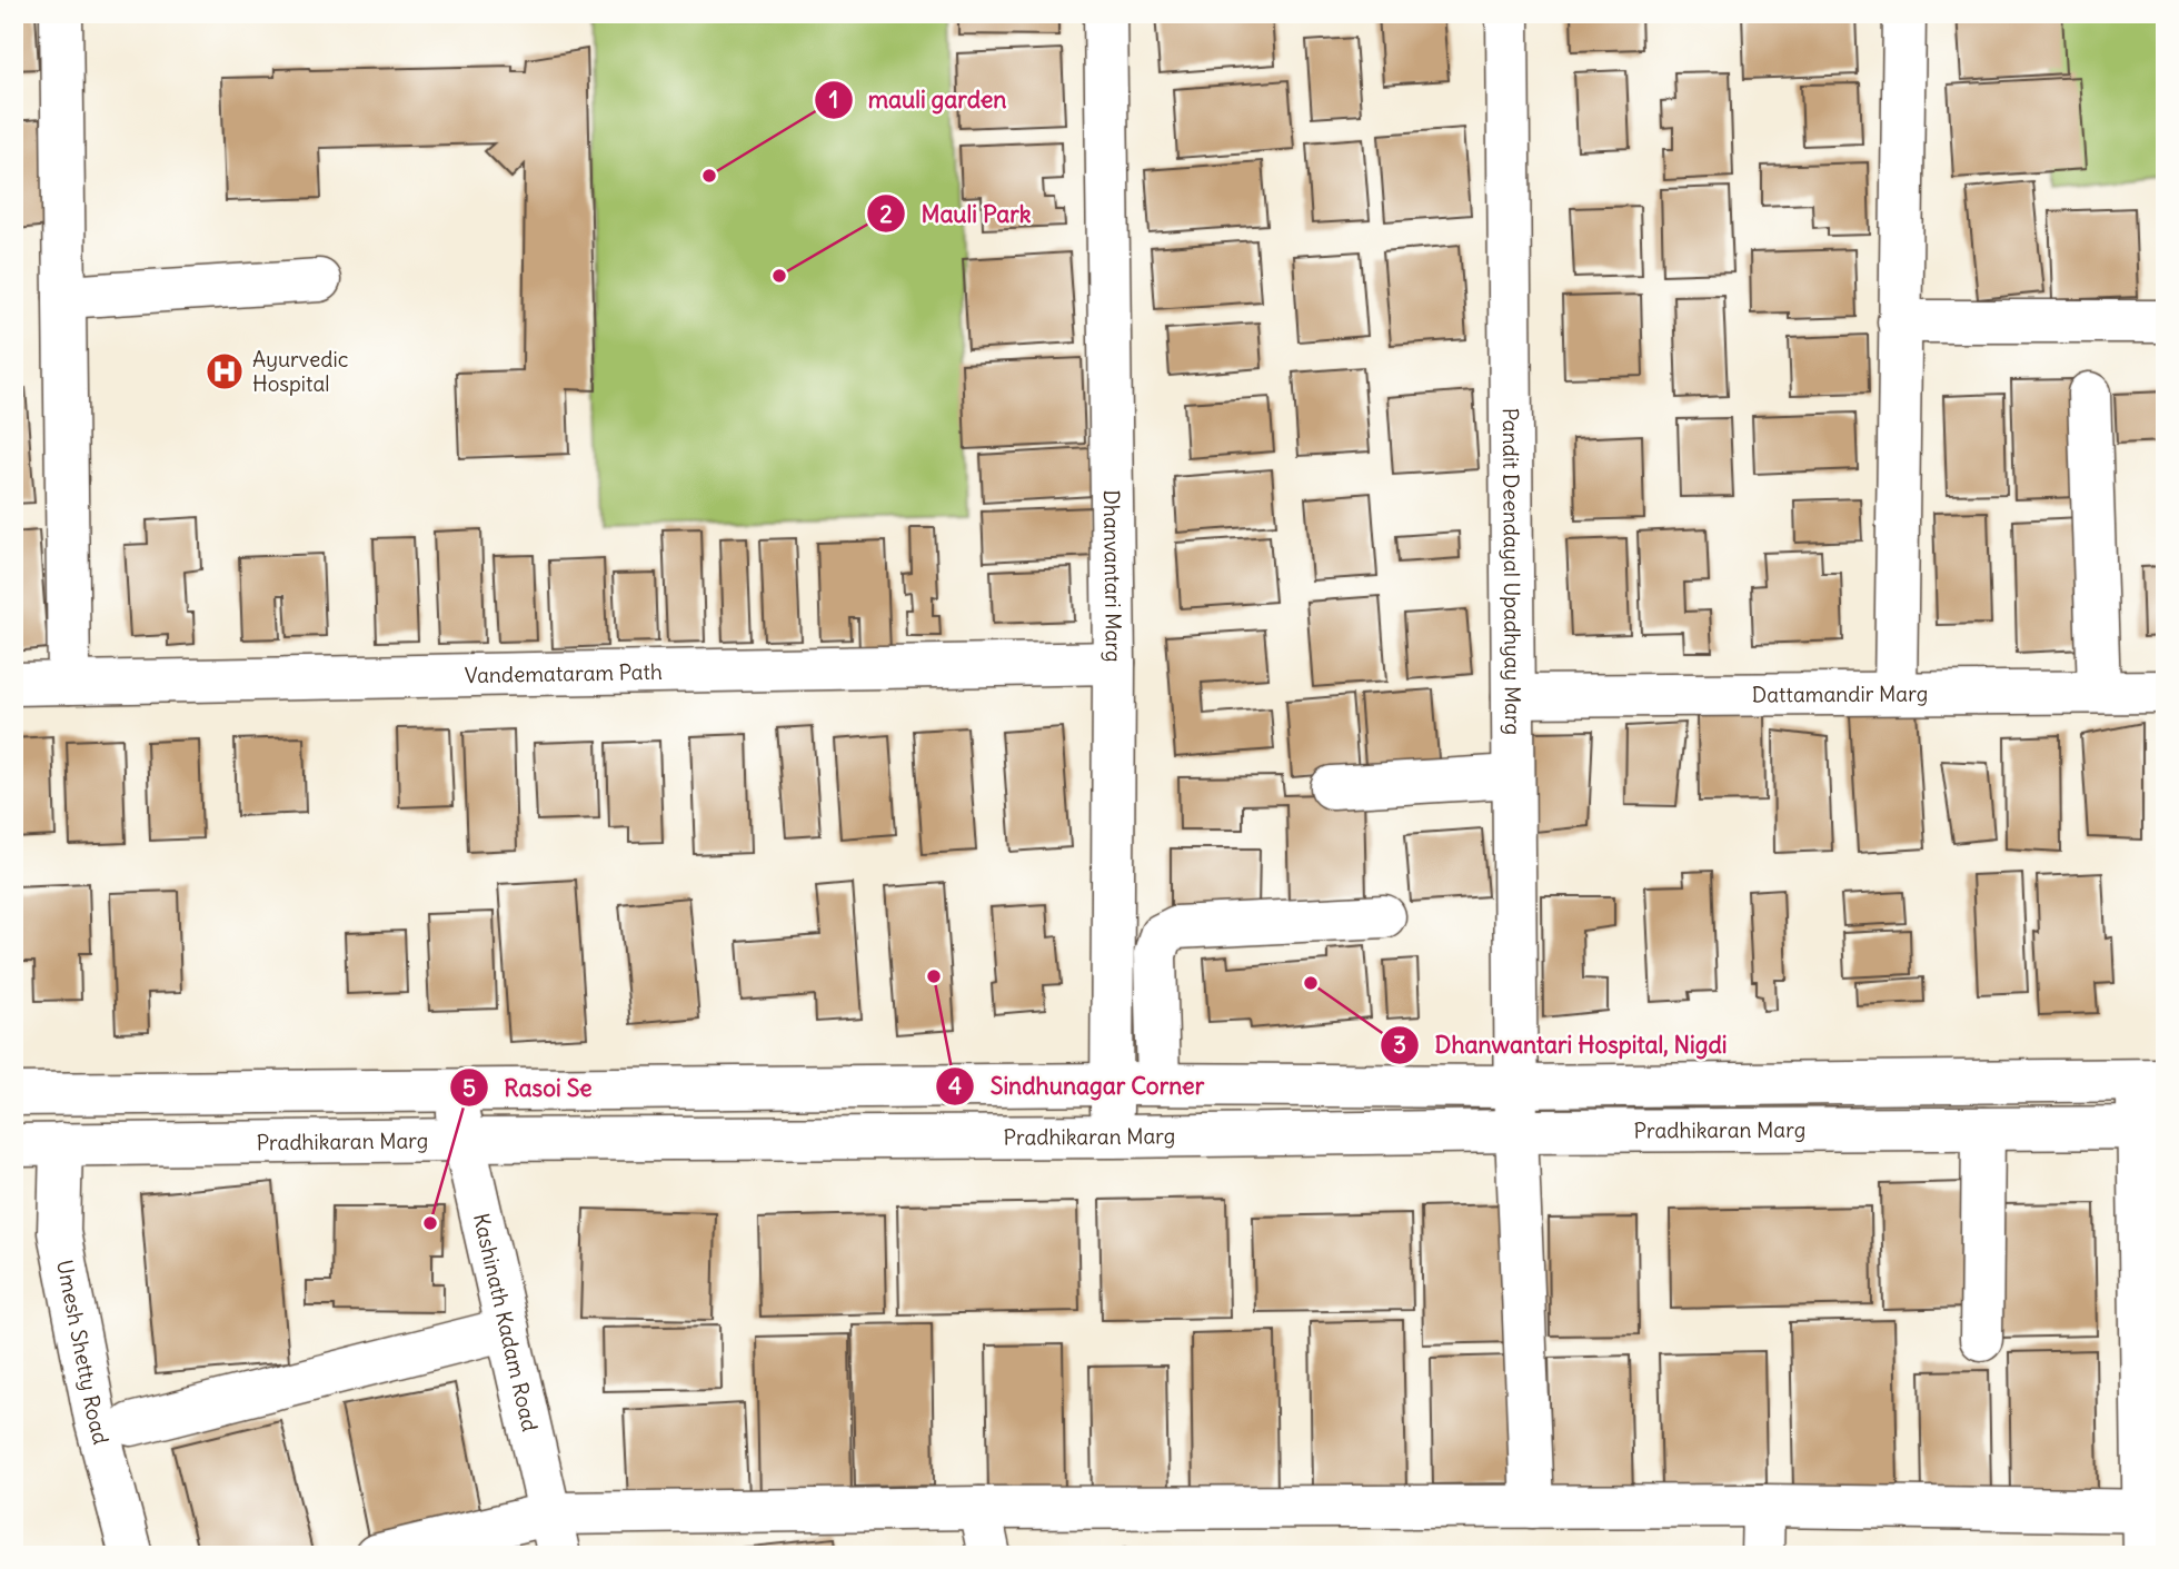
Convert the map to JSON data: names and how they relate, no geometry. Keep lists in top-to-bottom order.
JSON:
{
  "streets": {
    "street": [
      "Pandit Deendayal Upadhyay Marg",
      "Dhanvantari Marg",
      "Vandemataram Path",
      "Dattamandir Marg",
      "Pradhikaran Marg",
      "Kashinath Kadam Road",
      "Umesh Shetty Road"
    ]
  },
  "crossings": [
    ["Pandit Deendayal Upadhyay Marg", "Dattamandir Marg"],
    ["Pandit Deendayal Upadhyay Marg", "Pradhikaran Marg"],
    ["Dhanvantari Marg", "Vandemataram Path"],
    ["Dhanvantari Marg", "Pradhikaran Marg"],
    ["Pradhikaran Marg", "Kashinath Kadam Road"],
    ["Pradhikaran Marg", "Umesh Shetty Road"]
  ],
  "places": {
    "other": [
      "mauli garden",
      "Mauli Park",
      "Sindhunagar Corner",
      "Dhanwantari Hospital, Nigdi",
      "Rasoi Se"
    ],
    "hospital": ["Ayurvedic Hospital"]
  }
}
